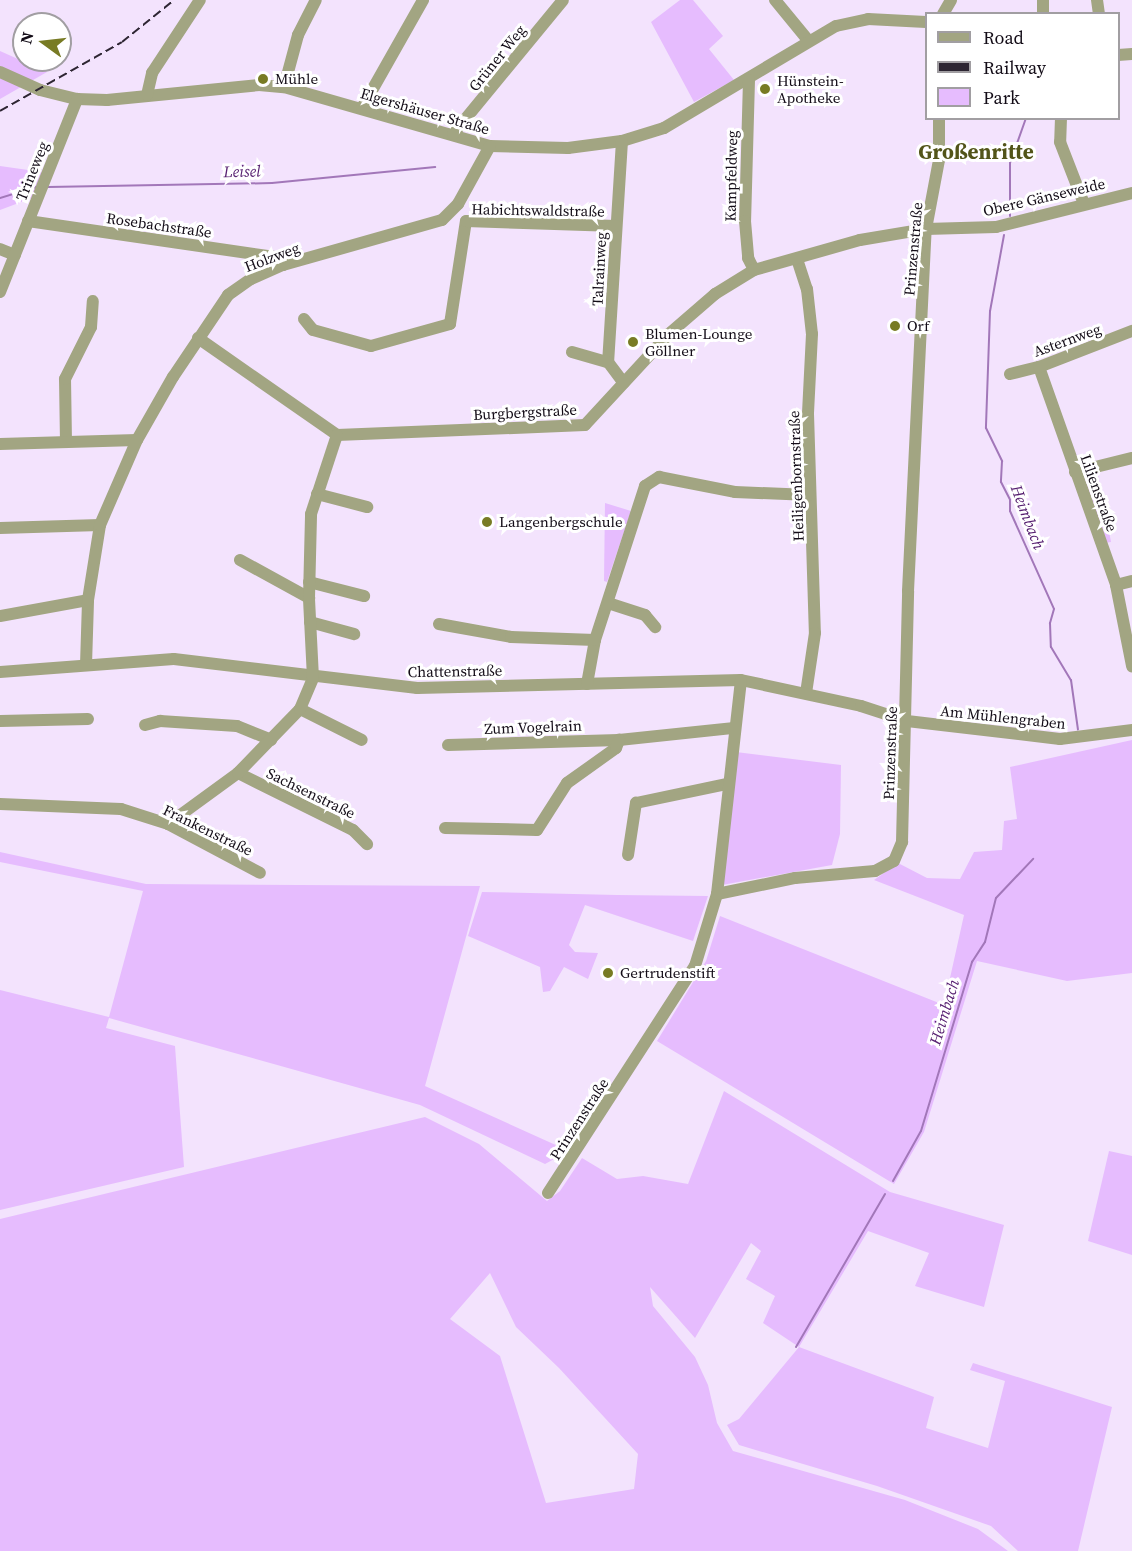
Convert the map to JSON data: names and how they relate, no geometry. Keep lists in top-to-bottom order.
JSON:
{
  "streets": {
    "street": [
      "Grüner Weg",
      "Elgershäuser Straße",
      "Trineweg",
      "Kampfeldweg",
      "Obere Gänseweide",
      "Habichtswaldstraße",
      "Rosebachstraße",
      "Prinzenstraße",
      "Holzweg",
      "Talrainweg",
      "Asternweg",
      "Burgbergstraße",
      "Heiligenbornstraße",
      "Lilienstraße",
      "Chattenstraße",
      "Am Mühlengraben",
      "Zum Vogelrain",
      "Sachsenstraße",
      "Frankenstraße"
    ]
  },
  "crossings": [
    ["Grüner Weg", "Elgershäuser Straße"],
    ["Elgershäuser Straße", "Trineweg"],
    ["Elgershäuser Straße", "Kampfeldweg"],
    ["Elgershäuser Straße", "Holzweg"],
    ["Elgershäuser Straße", "Talrainweg"],
    ["Trineweg", "Rosebachstraße"],
    ["Kampfeldweg", "Burgbergstraße"],
    ["Obere Gänseweide", "Prinzenstraße"],
    ["Obere Gänseweide", "Burgbergstraße"],
    ["Habichtswaldstraße", "Talrainweg"],
    ["Rosebachstraße", "Holzweg"],
    ["Prinzenstraße", "Burgbergstraße"],
    ["Prinzenstraße", "Chattenstraße"],
    ["Prinzenstraße", "Am Mühlengraben"],
    ["Holzweg", "Chattenstraße"],
    ["Asternweg", "Lilienstraße"],
    ["Burgbergstraße", "Heiligenbornstraße"],
    ["Heiligenbornstraße", "Chattenstraße"],
    ["Chattenstraße", "Am Mühlengraben"],
    ["Chattenstraße", "Sachsenstraße"],
    ["Sachsenstraße", "Frankenstraße"]
  ],
  "districts": ["Großenritte"],
  "water": ["Leisel", "Heimbach"],
  "places": [
    "Mühle",
    "Hünstein- Apotheke",
    "Orf",
    "Blumen-Lounge Göllner",
    "Langenbergschule",
    "Gertrudenstift"
  ],
  "legend": ["Road", "Railway", "Park"],
  "north": "left"
}
